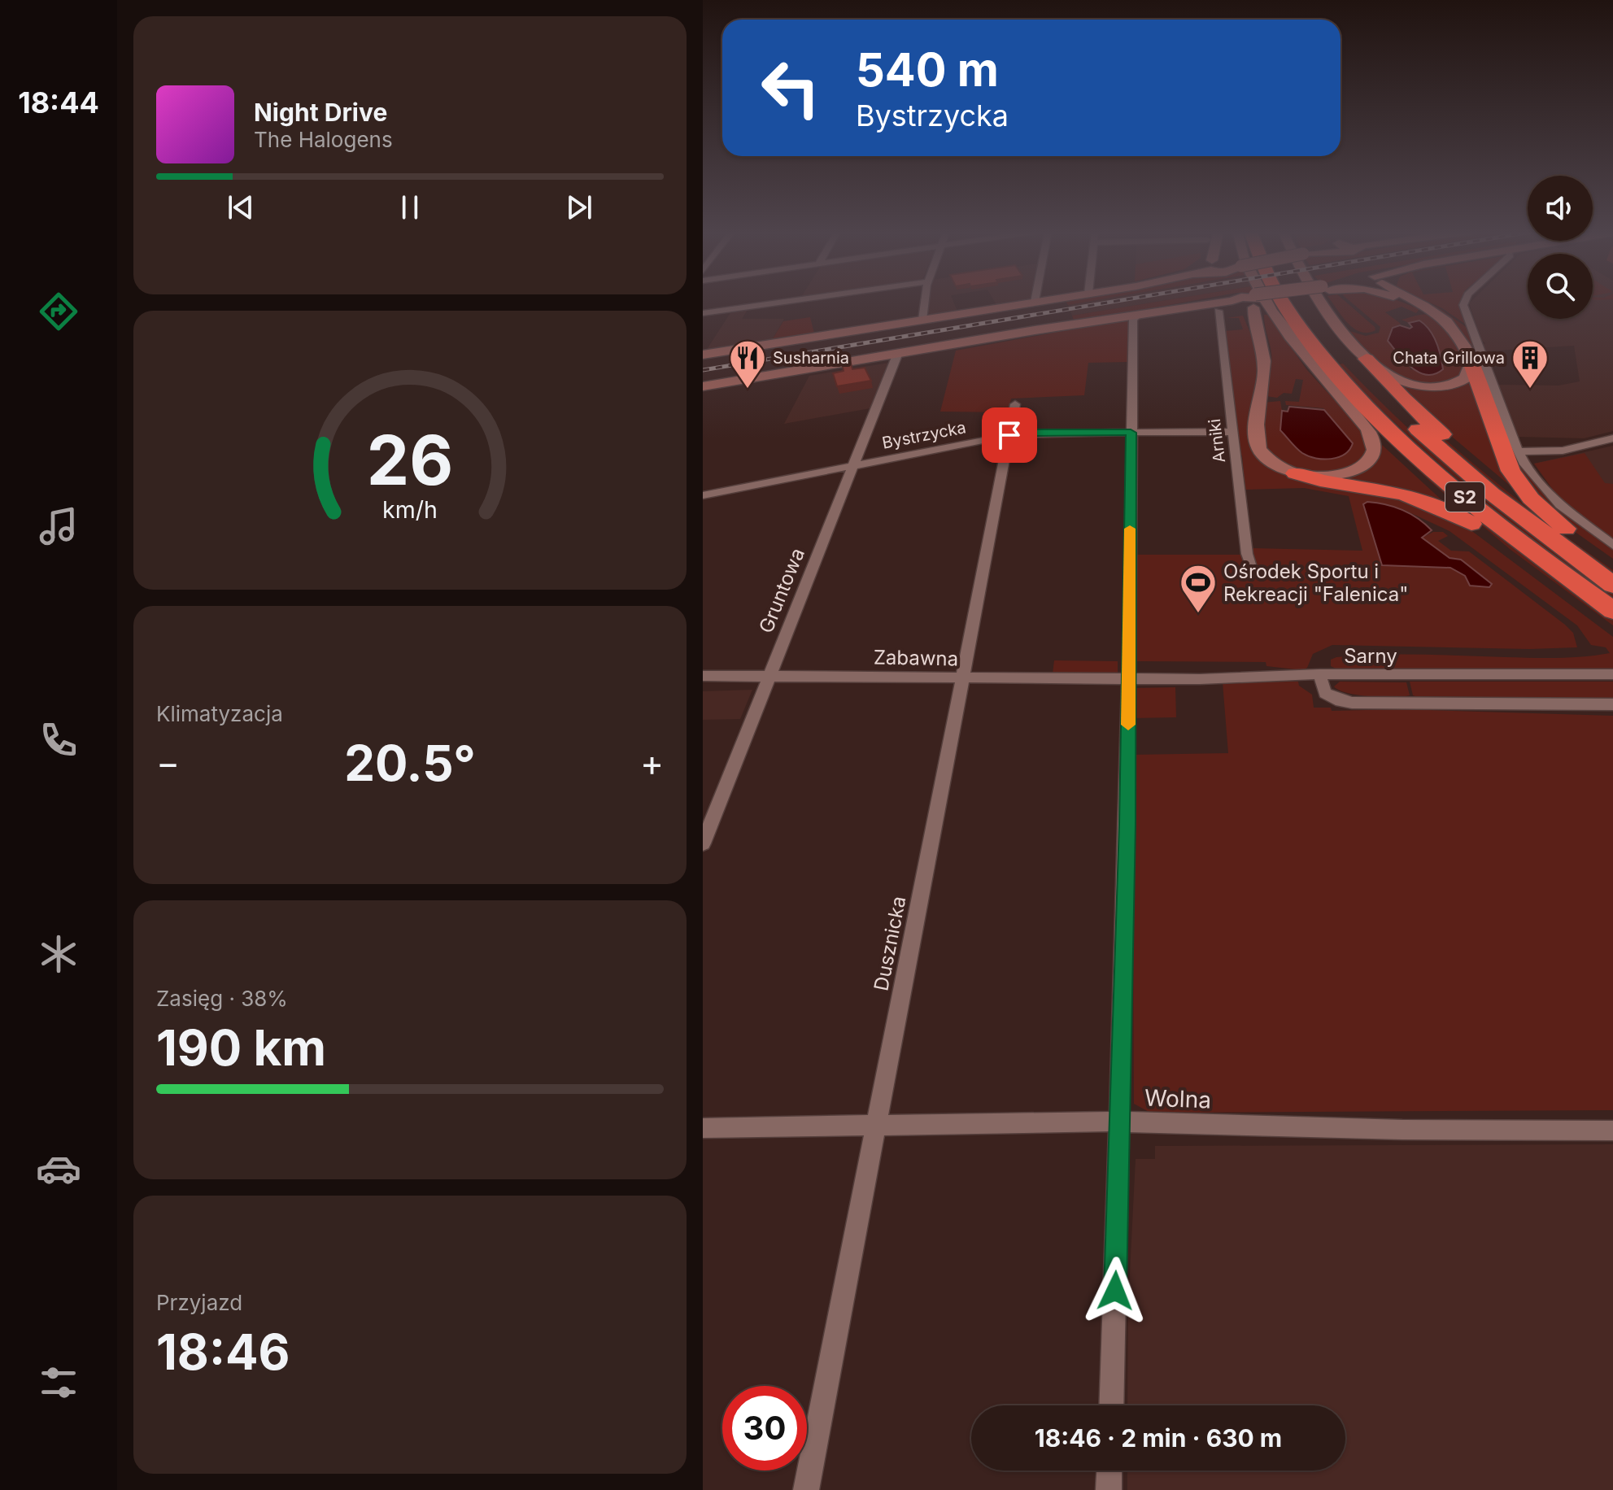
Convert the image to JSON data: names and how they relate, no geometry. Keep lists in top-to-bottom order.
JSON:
{
  "streets": {
    "highway": ["S2"],
    "street": [
      "Bystrzycka",
      "Arniki",
      "Gruntowa",
      "Sarny",
      "Zabawna",
      "Dusznicka",
      "Wolna"
    ]
  },
  "crossings": [
    ["Bystrzycka", "Arniki"],
    ["Bystrzycka", "Gruntowa"],
    ["Bystrzycka", "Dusznicka"],
    ["Gruntowa", "Zabawna"],
    ["Sarny", "Zabawna"],
    ["Zabawna", "Dusznicka"],
    ["Dusznicka", "Wolna"]
  ],
  "places": {
    "restaurant": ["Susharnia"],
    "building": ["Chata Grillowa"],
    "sports": ["Ośrodek Sportu i Rekreacji \"Falenica\""]
  },
  "page": {
    "tabs": "18:44",
    "turn": ["540 m", "Bystrzycka"],
    "song": ["Night Drive", "The Halogens"],
    "tile": [
      "Klimatyzacja",
      ["Zasięg · 38%", "190 km"],
      ["Przyjazd", "18:46"]
    ],
    "heat": ["−", "20.5°", "+"],
    "limit": "30",
    "trip": "18:46 · 2 min · 630 m",
    "gauge": ["26", "km/h"]
  }
}
